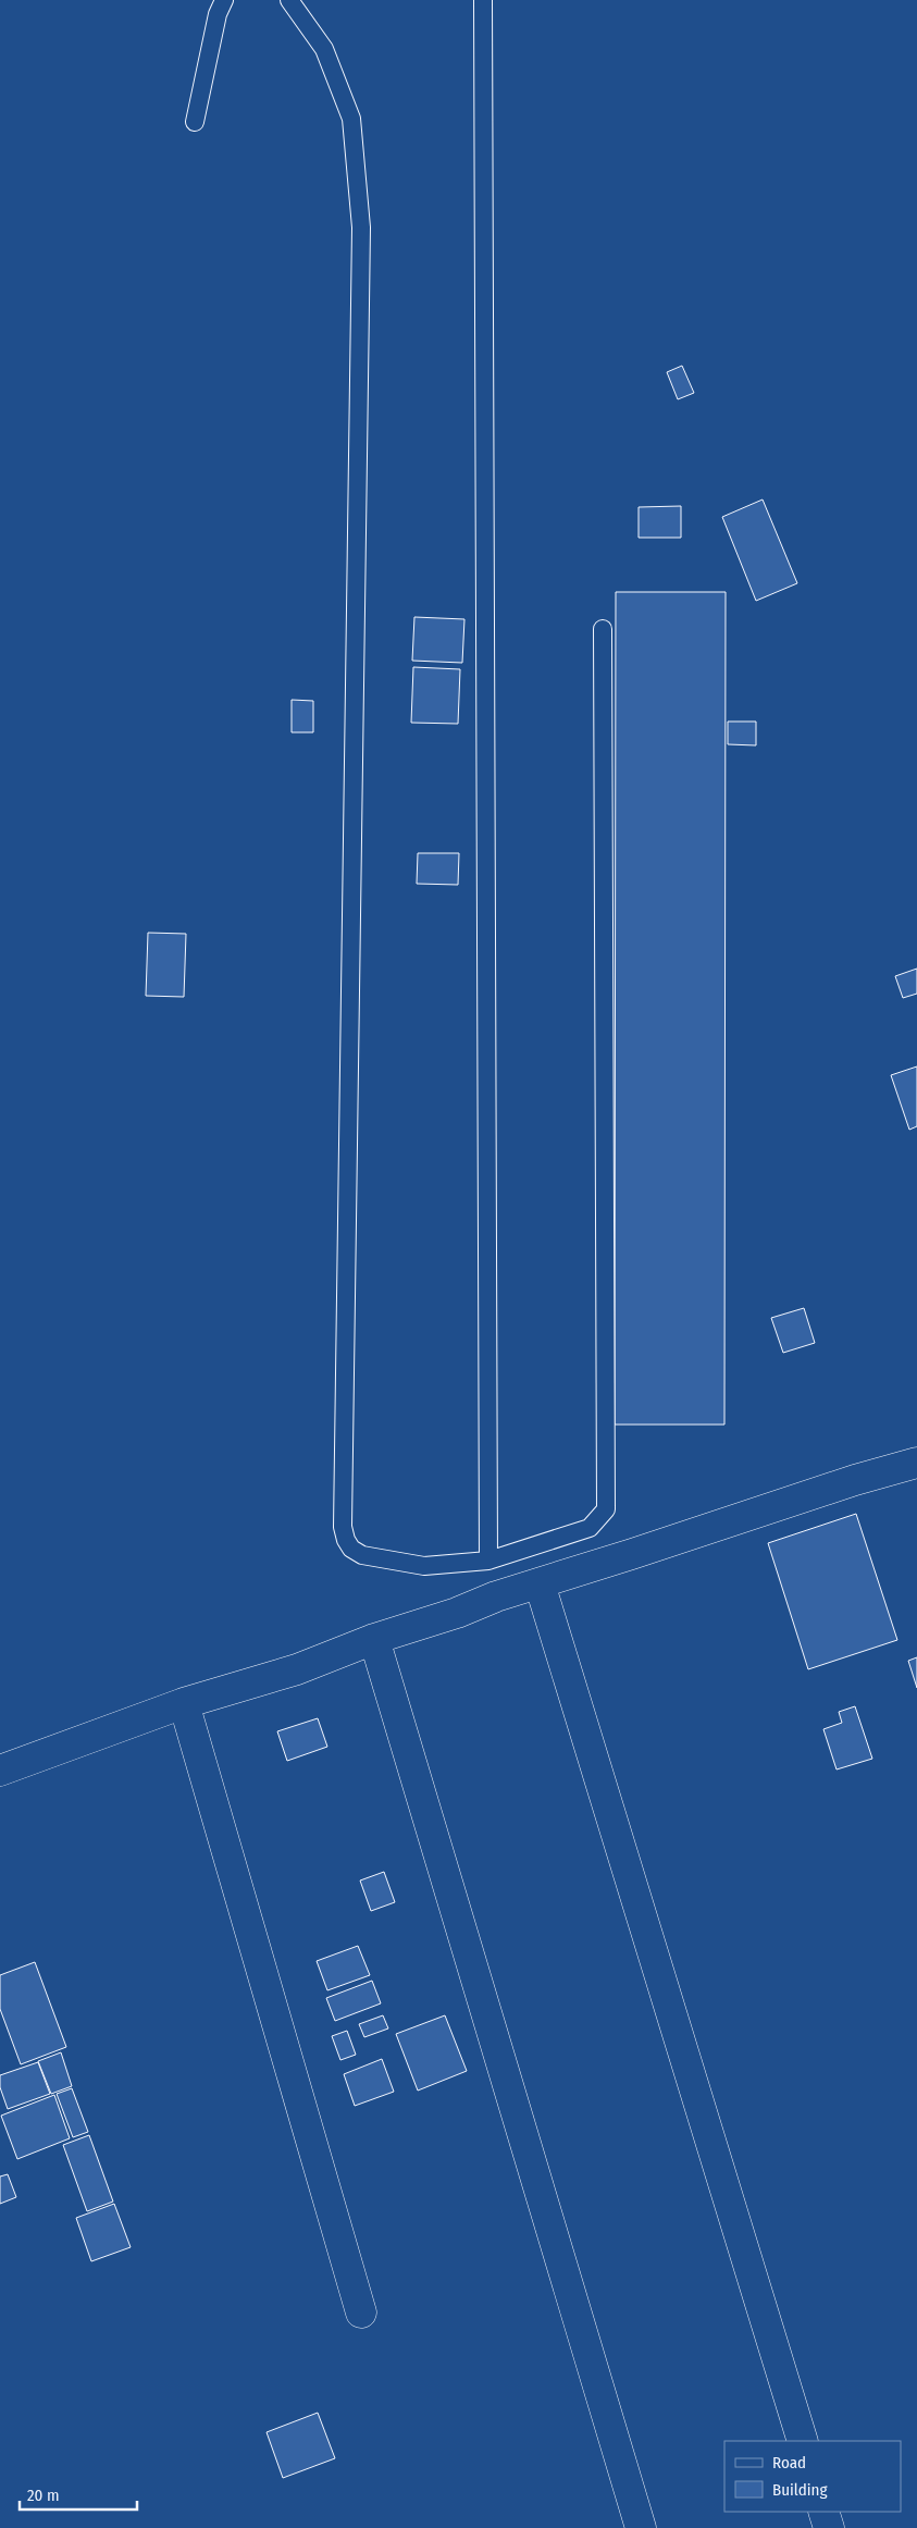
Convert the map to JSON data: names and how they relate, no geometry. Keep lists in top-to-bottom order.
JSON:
{
  "legend": ["Road", "Building"],
  "scale_bar": "20 m"
}
